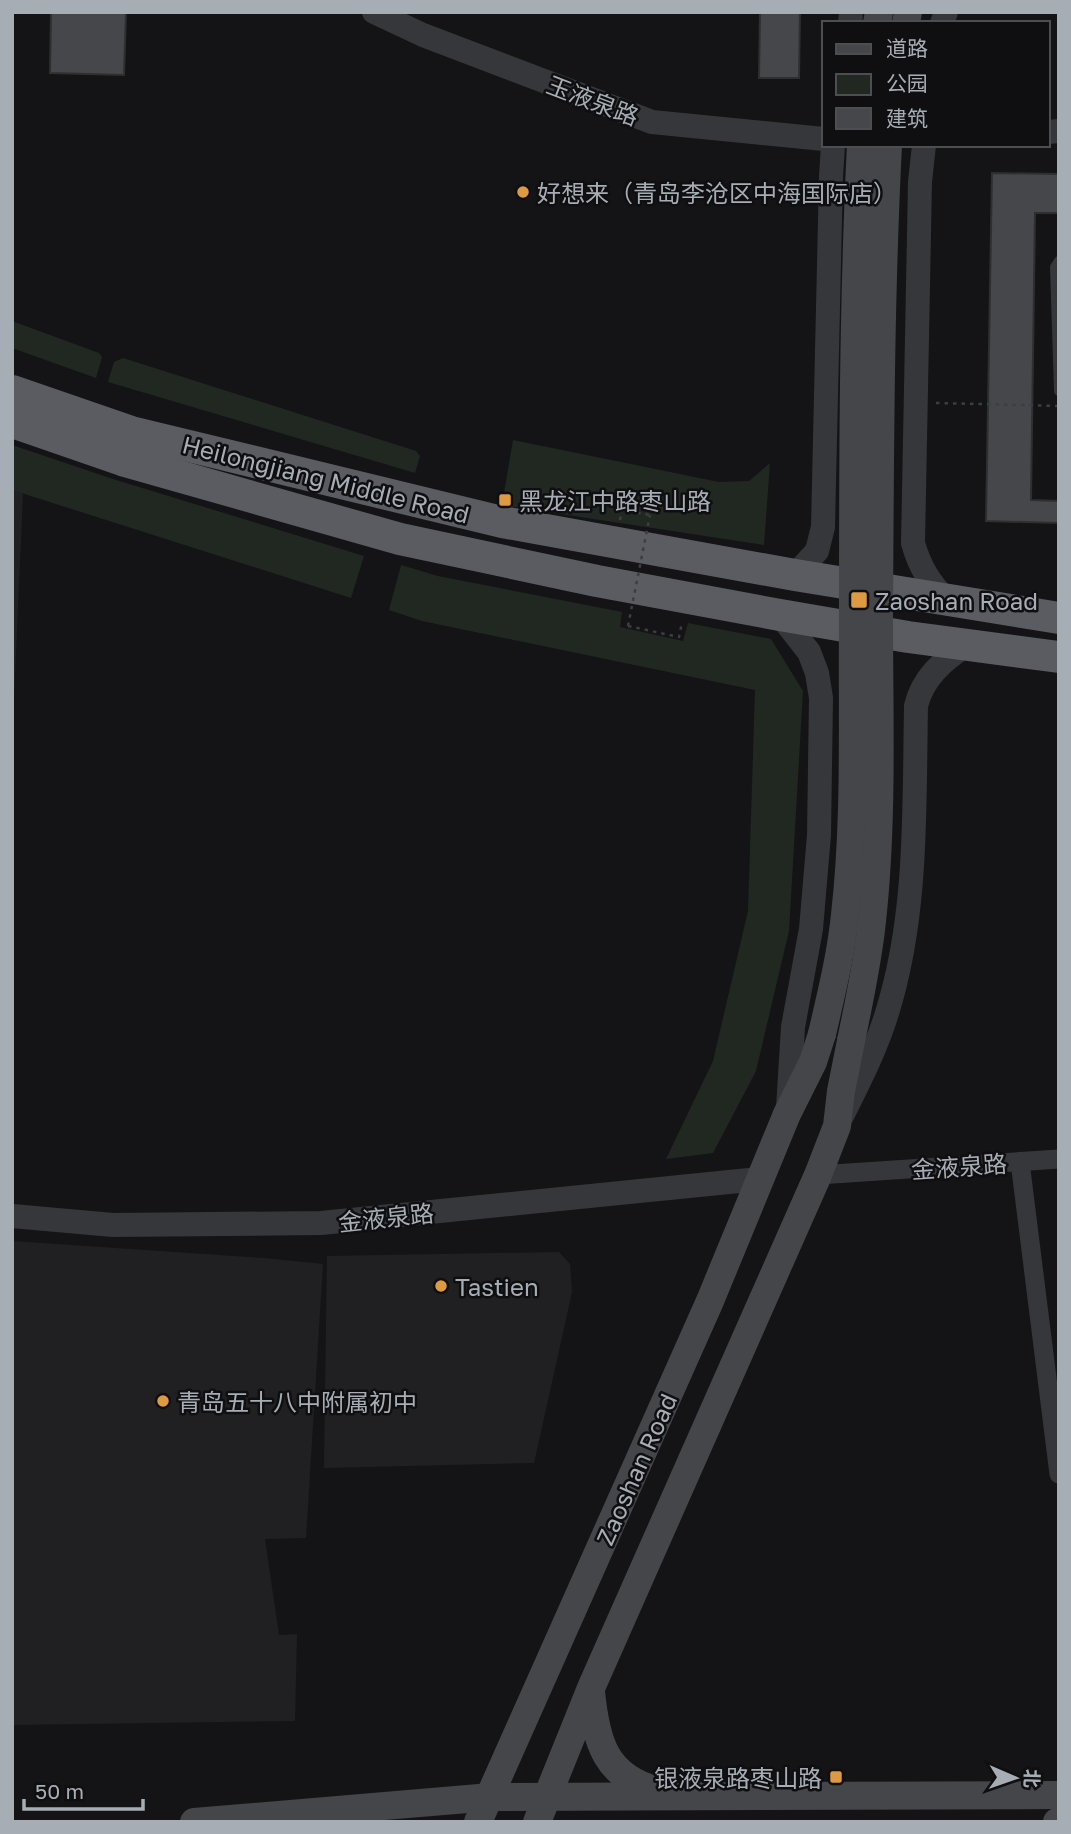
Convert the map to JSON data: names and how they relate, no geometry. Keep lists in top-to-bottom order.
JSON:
{
  "streets": {
    "highway": ["Heilongjiang Middle Road"],
    "main road": ["Zaoshan Road"],
    "street": ["玉液泉路", "金液泉路"]
  },
  "crossings": [
    ["Heilongjiang Middle Road", "Zaoshan Road"],
    ["金液泉路", "Zaoshan Road"]
  ],
  "places": {
    "other": ["好想来（青岛李沧区中海国际店）", "Tastien", "青岛五十八中附属初中"],
    "transit": ["黑龙江中路枣山路", "Zaoshan Road", "银液泉路枣山路"]
  },
  "legend": ["道路", "公园", "建筑"],
  "scale_bar": "50 m",
  "north": "right"
}
